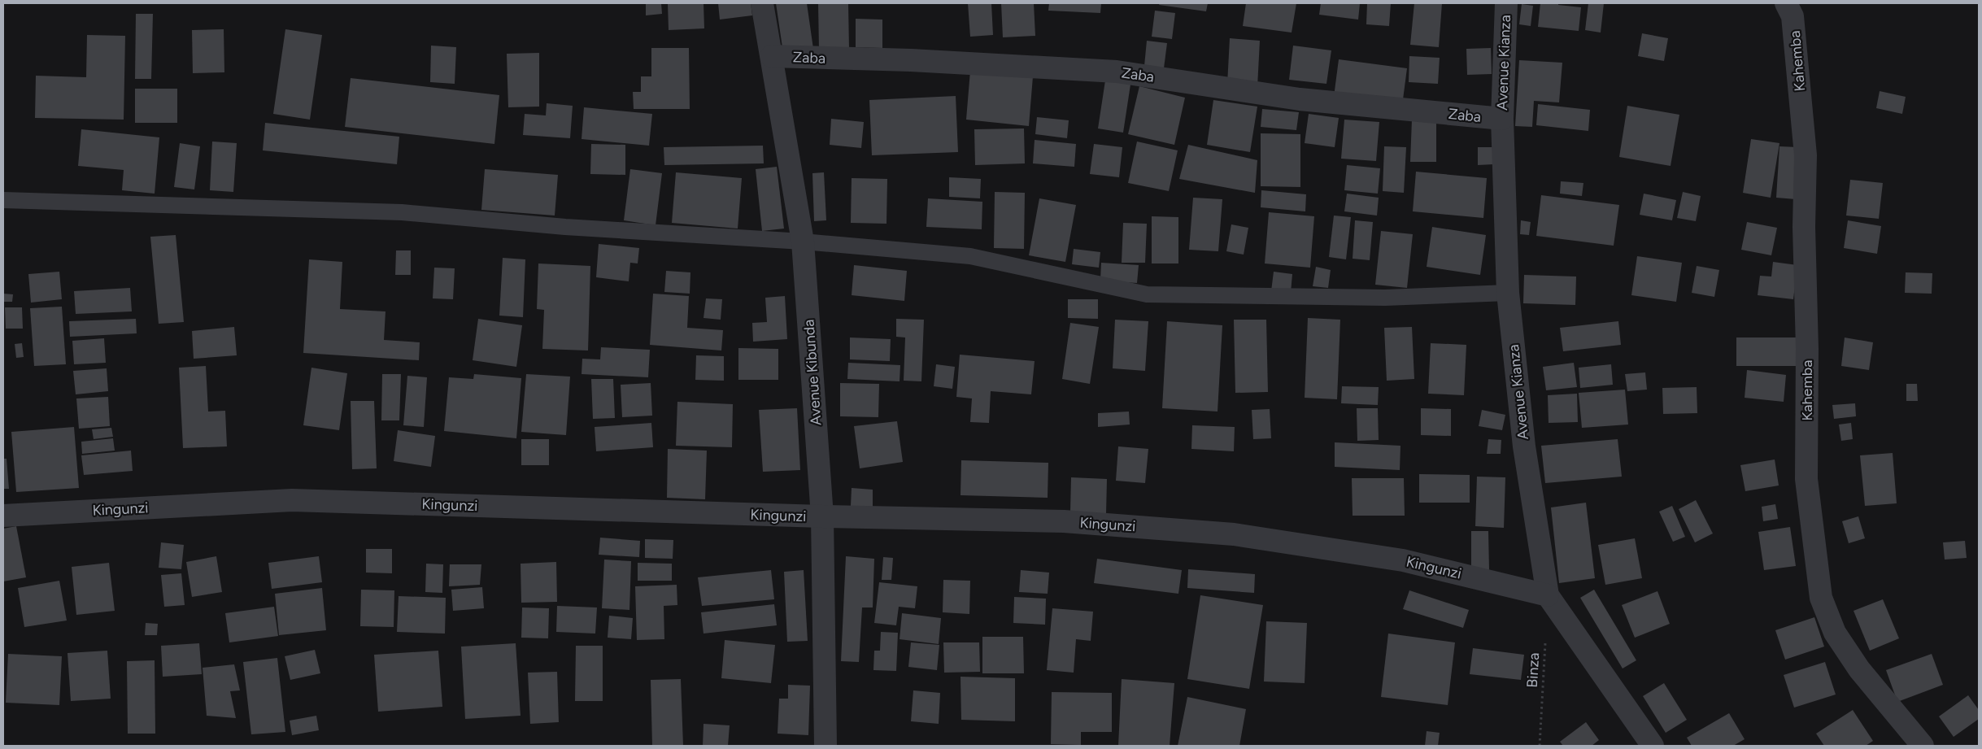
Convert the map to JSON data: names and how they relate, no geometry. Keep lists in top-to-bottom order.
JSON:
{
  "streets": {
    "street": [
      "Zaba",
      "Kahemba",
      "Avenue Kianza",
      "Avenue Kibunda",
      "Kingunzi"
    ],
    "path": ["Binza"]
  },
  "crossings": [
    ["Zaba", "Avenue Kianza"],
    ["Zaba", "Avenue Kibunda"],
    ["Avenue Kianza", "Kingunzi"],
    ["Avenue Kibunda", "Kingunzi"]
  ]
}
